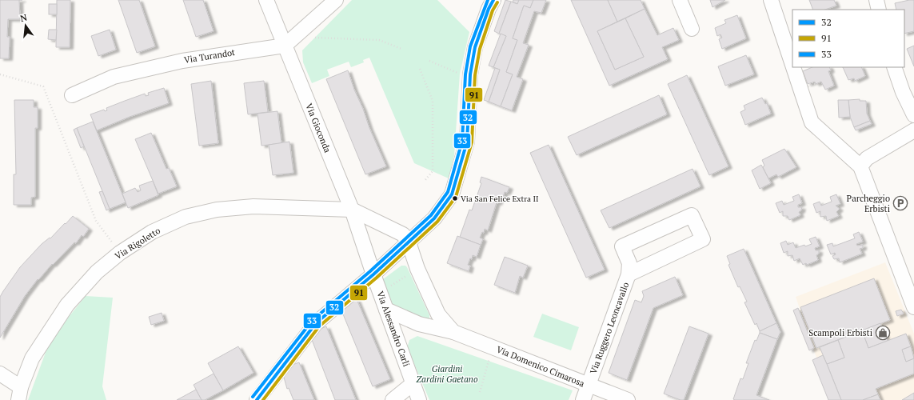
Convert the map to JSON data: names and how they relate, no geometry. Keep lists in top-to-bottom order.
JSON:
{
  "streets": {
    "street": [
      "Via Turandot",
      "Via Gioconda",
      "Via Rigoletto",
      "Via Ruggero Leoncavallo",
      "Via Alessandro Carli",
      "Via Domenico Cimarosa"
    ]
  },
  "crossings": [
    ["Via Turandot", "Via Gioconda"],
    ["Via Gioconda", "Via Rigoletto"],
    ["Via Gioconda", "Via Alessandro Carli"],
    ["Via Ruggero Leoncavallo", "Via Domenico Cimarosa"],
    ["Via Alessandro Carli", "Via Domenico Cimarosa"]
  ],
  "parks": ["Giardini Zardini Gaetano"],
  "places": {
    "other": ["Via San Felice Extra II"],
    "parking": ["Parcheggio Erbisti"],
    "shop": ["Scampoli Erbisti"]
  },
  "lines": ["transit line 32", "transit line 33", "transit line 91"],
  "legend": ["32", "91", "33"],
  "north": "top"
}
